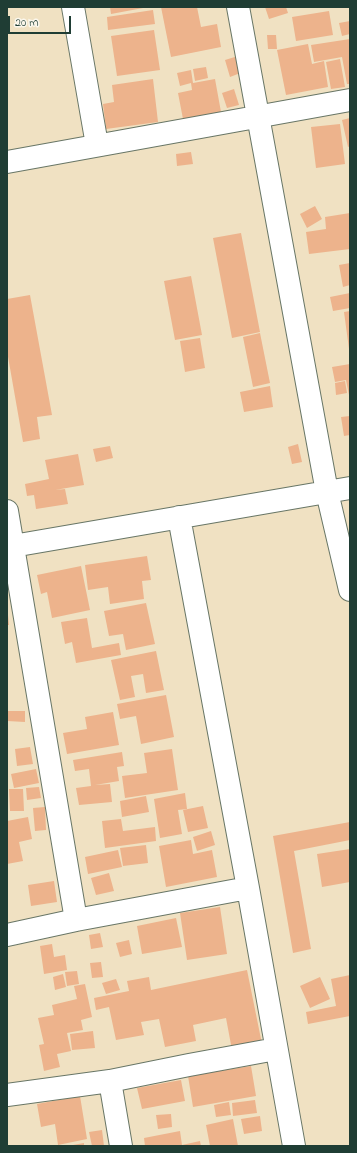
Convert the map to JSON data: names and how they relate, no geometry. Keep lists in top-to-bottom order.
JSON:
{
  "scale_bar": "20 m"
}
